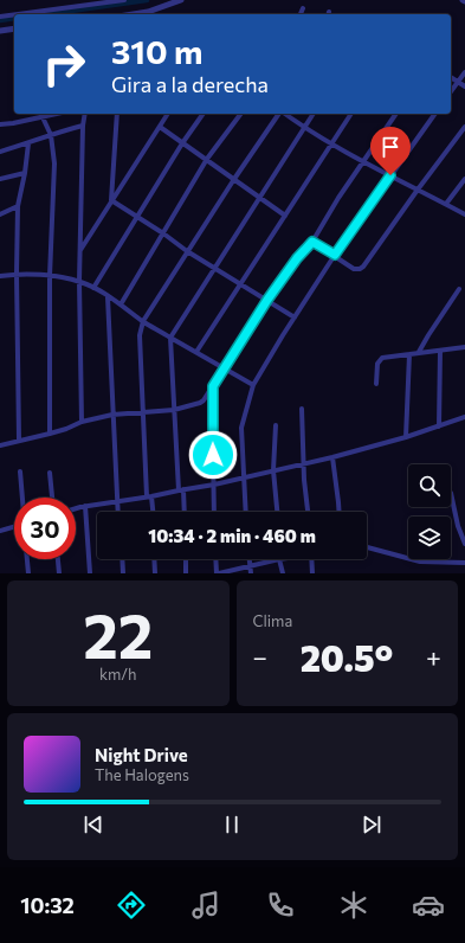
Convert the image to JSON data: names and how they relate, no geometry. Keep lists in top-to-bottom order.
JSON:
{
  "page": {
    "turn": ["310 m", "Gira a la derecha"],
    "limit": "30",
    "trip": "10:34 · 2 min · 460 m",
    "tile": [
      ["22", "km/h"],
      "Clima"
    ],
    "heat": ["−", "20.5°", "+"],
    "song": ["Night Drive", "The Halogens"],
    "tabs": "10:32"
  }
}
